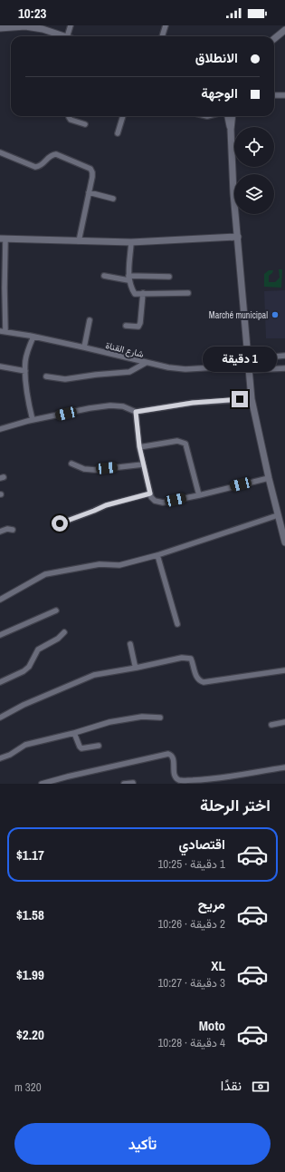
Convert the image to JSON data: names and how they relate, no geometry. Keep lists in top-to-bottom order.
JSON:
{
  "streets": {
    "street": ["شارع القناة"]
  },
  "places": ["Marché municipal"],
  "page": {
    "status": "10:23",
    "banner": ["الانطلاق", "الوجهة"],
    "bubble": "1 دقيقة",
    "heading": "اختر الرحلة",
    "list": [
      {
        "name": "اقتصادي",
        "note": "1 دقيقة · 10:25",
        "value": "$1.17"
      },
      {
        "name": "مريح",
        "note": "2 دقيقة · 10:26",
        "value": "$1.58"
      },
      {
        "name": "XL",
        "note": "3 دقيقة · 10:27",
        "value": "$1.99"
      },
      {
        "name": "Moto",
        "note": "4 دقيقة · 10:28",
        "value": "$2.20"
      }
    ],
    "pay": ["نقدًا", "320 m"],
    "buttons": "تأكيد"
  }
}
